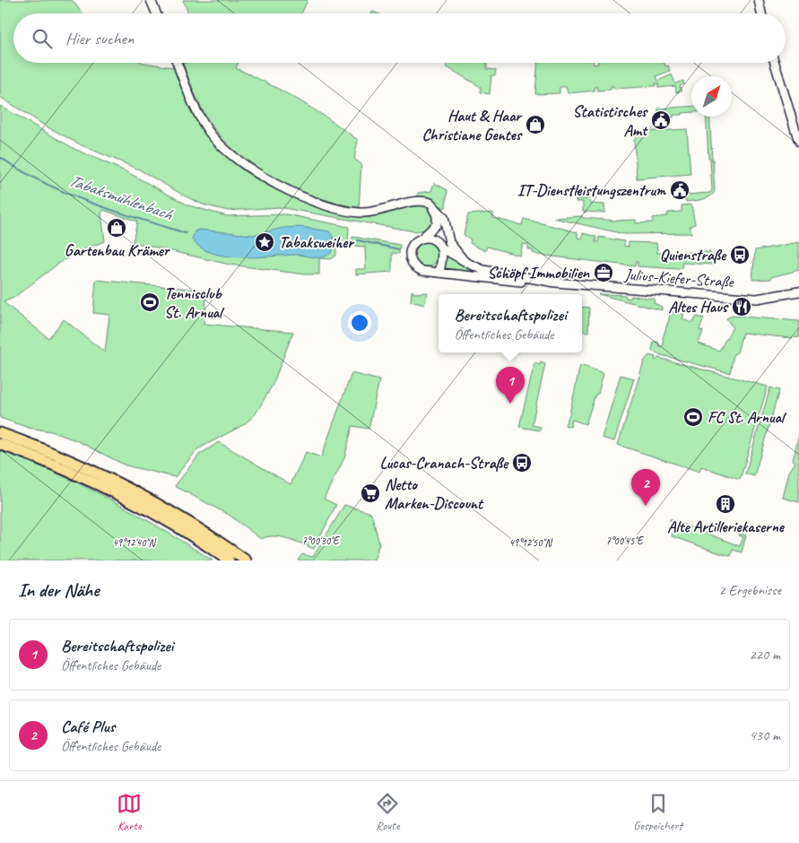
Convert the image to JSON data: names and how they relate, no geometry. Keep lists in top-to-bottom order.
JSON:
{
  "streets": {
    "street": ["Julius-Kiefer-Straße"]
  },
  "water": ["Tabaksmühlenbach"],
  "places": {
    "public building": ["Statistisches Amt", "IT-Dienstleistungszentrum"],
    "shop": ["Haut & Haar Christiane Gentes", "Gartenbau Krämer"],
    "place": ["Tabaksweiher"],
    "bus stop": ["Quienstraße", "Lucas-Cranach-Straße"],
    "office": ["Schöpf Immobilien"],
    "sports": ["Tennisclub St. Arnual", "FC St. Arnual"],
    "restaurant": ["Altes Haus"],
    "supermarket": ["Netto Marken-Discount"],
    "building": ["Alte Artilleriekaserne"]
  },
  "north": "top right",
  "page": {
    "search": "Hier suchen",
    "popup": ["Bereitschaftspolizei", "Öffentliches Gebäude"],
    "pins": ["1", "2"],
    "heading": ["In der Nähe", "2 Ergebnisse"],
    "list": [
      {
        "mark": "1",
        "name": "Bereitschaftspolizei",
        "note": "Öffentliches Gebäude",
        "value": "220 m"
      },
      {
        "mark": "2",
        "name": "Café Plus",
        "note": "Öffentliches Gebäude",
        "value": "430 m"
      }
    ],
    "nav": ["Karte", "Route", "Gespeichert"]
  },
  "coordinates": [
    "7°00'30\"E",
    "7°00'45\"E",
    "49°12'40\"N",
    "49°12'50\"N"
  ]
}
